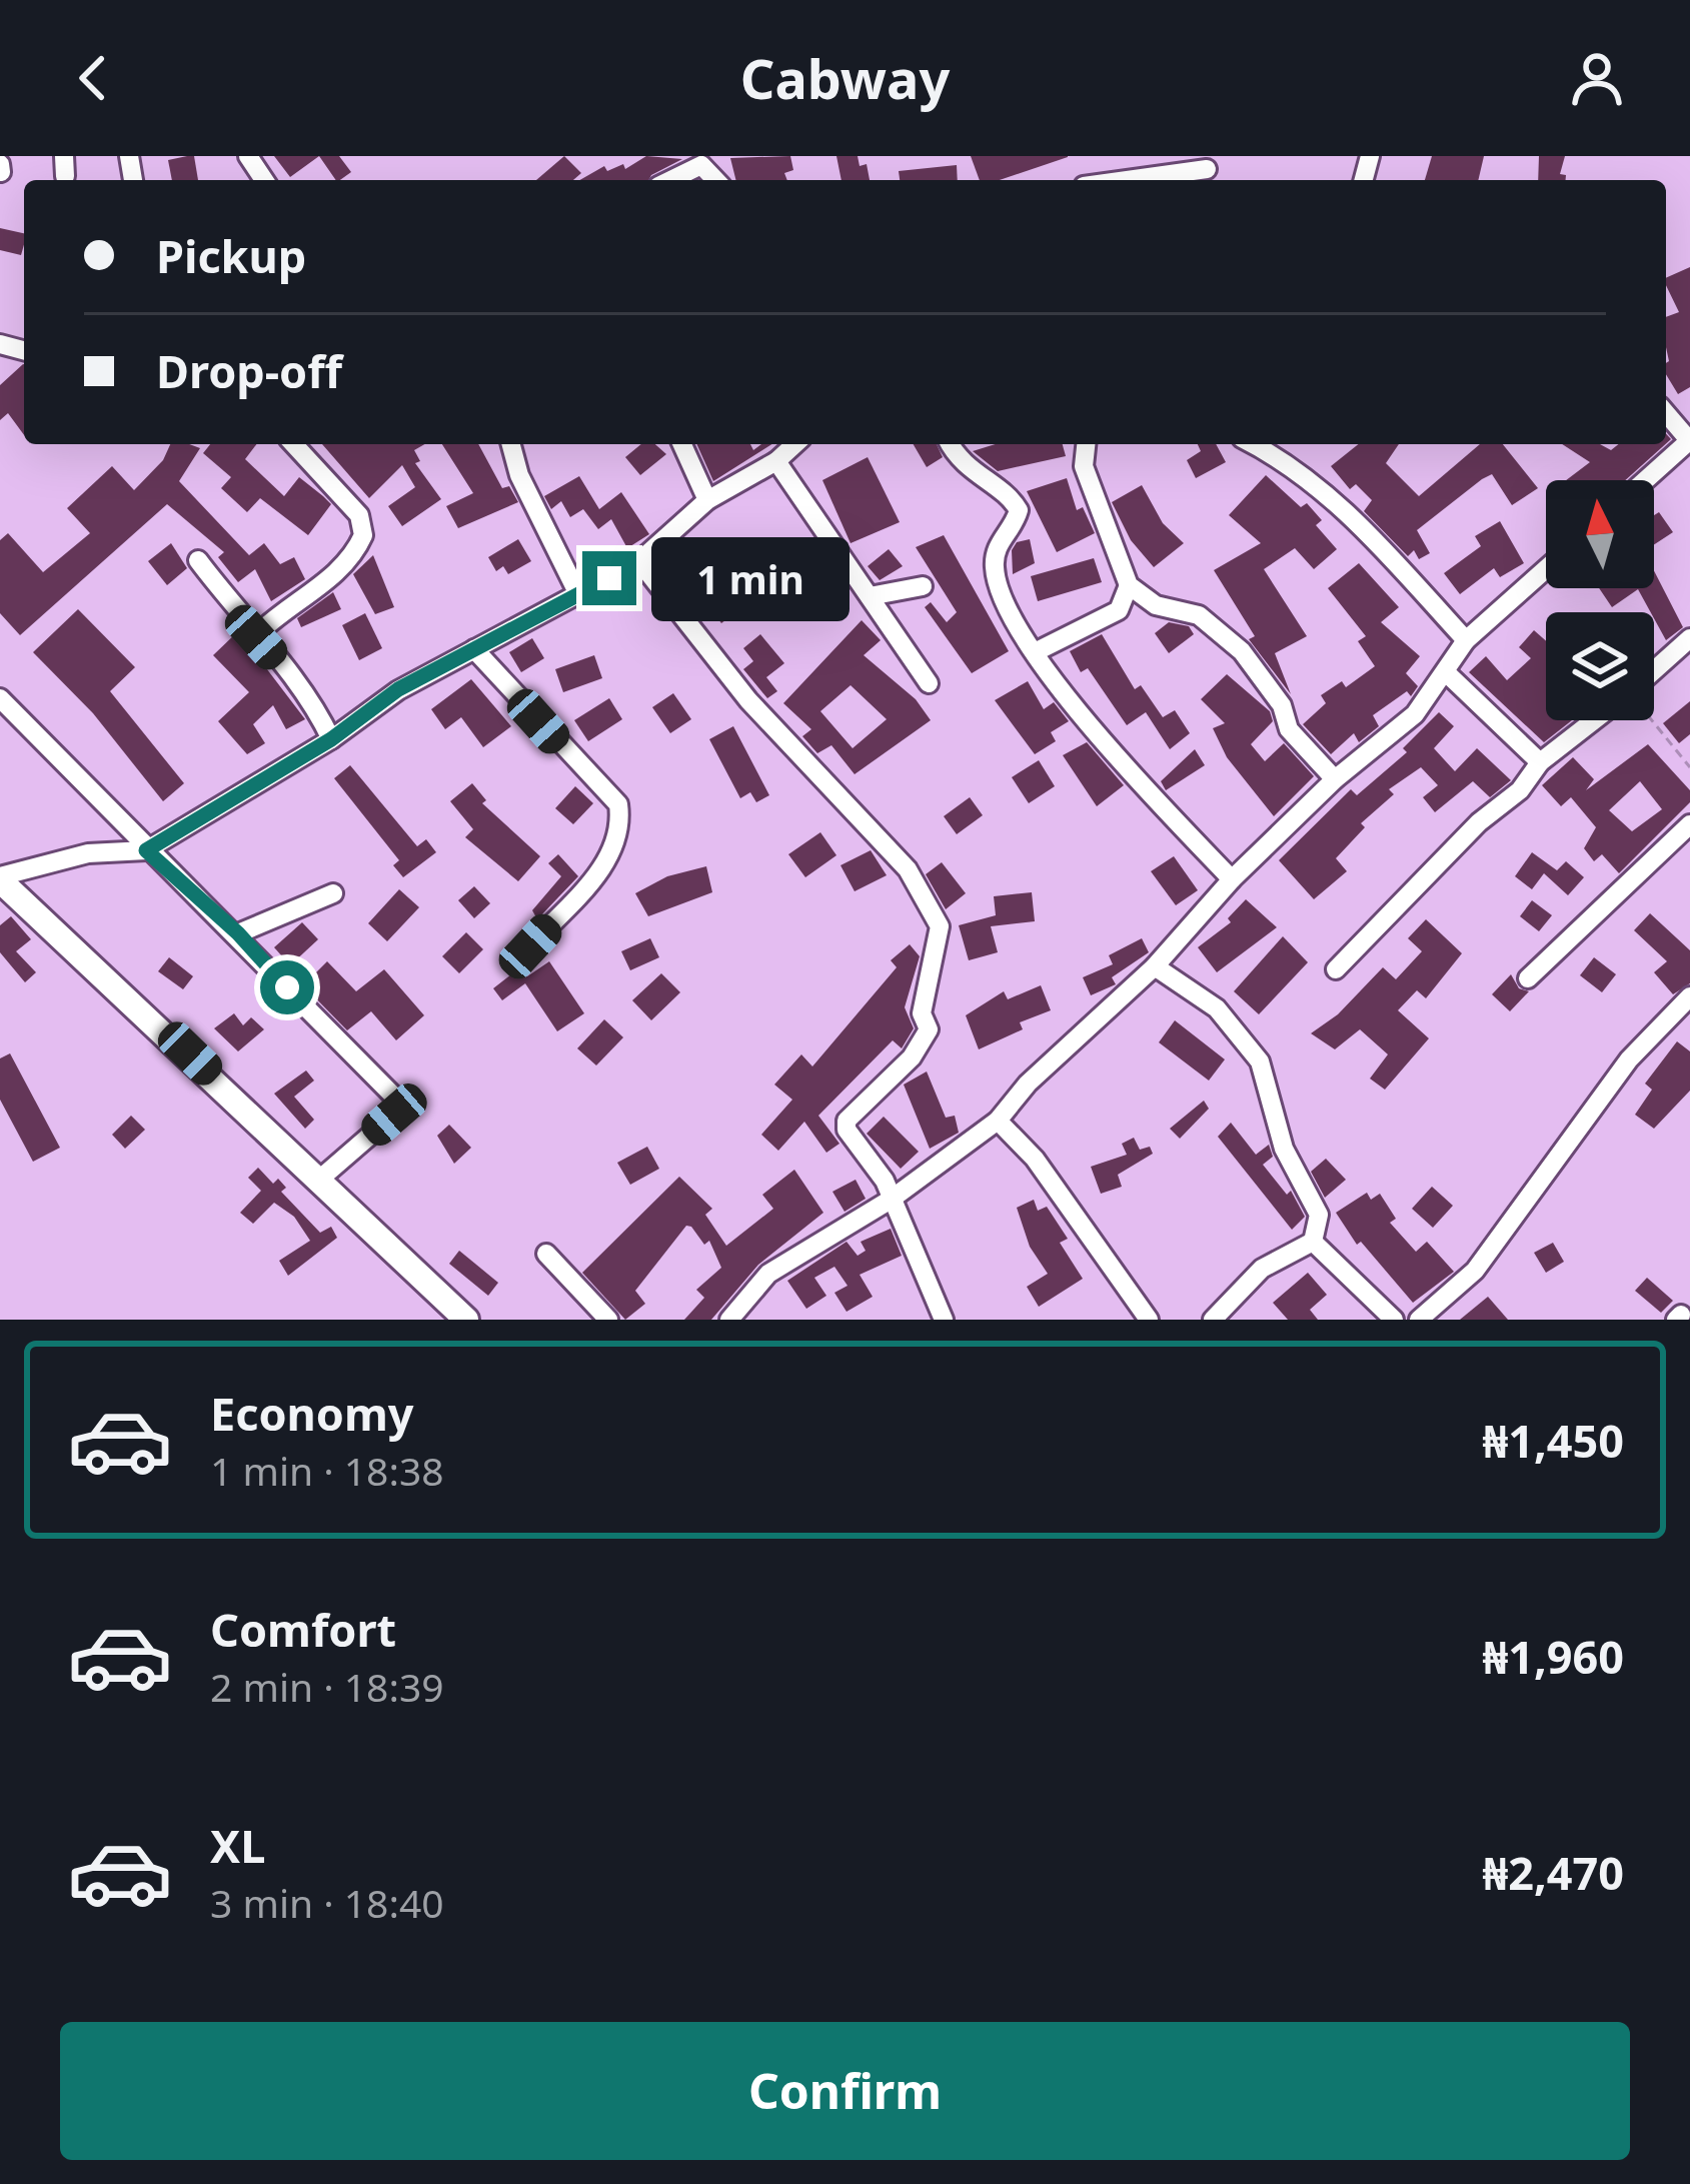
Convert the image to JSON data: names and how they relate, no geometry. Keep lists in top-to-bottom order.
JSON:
{
  "north": "top",
  "page": {
    "header": "Cabway",
    "banner": ["Pickup", "Drop-off"],
    "bubble": "1 min",
    "list": [
      {
        "name": "Economy",
        "note": "1 min · 18:38",
        "value": "₦1,450"
      },
      {
        "name": "Comfort",
        "note": "2 min · 18:39",
        "value": "₦1,960"
      },
      {
        "name": "XL",
        "note": "3 min · 18:40",
        "value": "₦2,470"
      }
    ],
    "buttons": "Confirm"
  }
}
